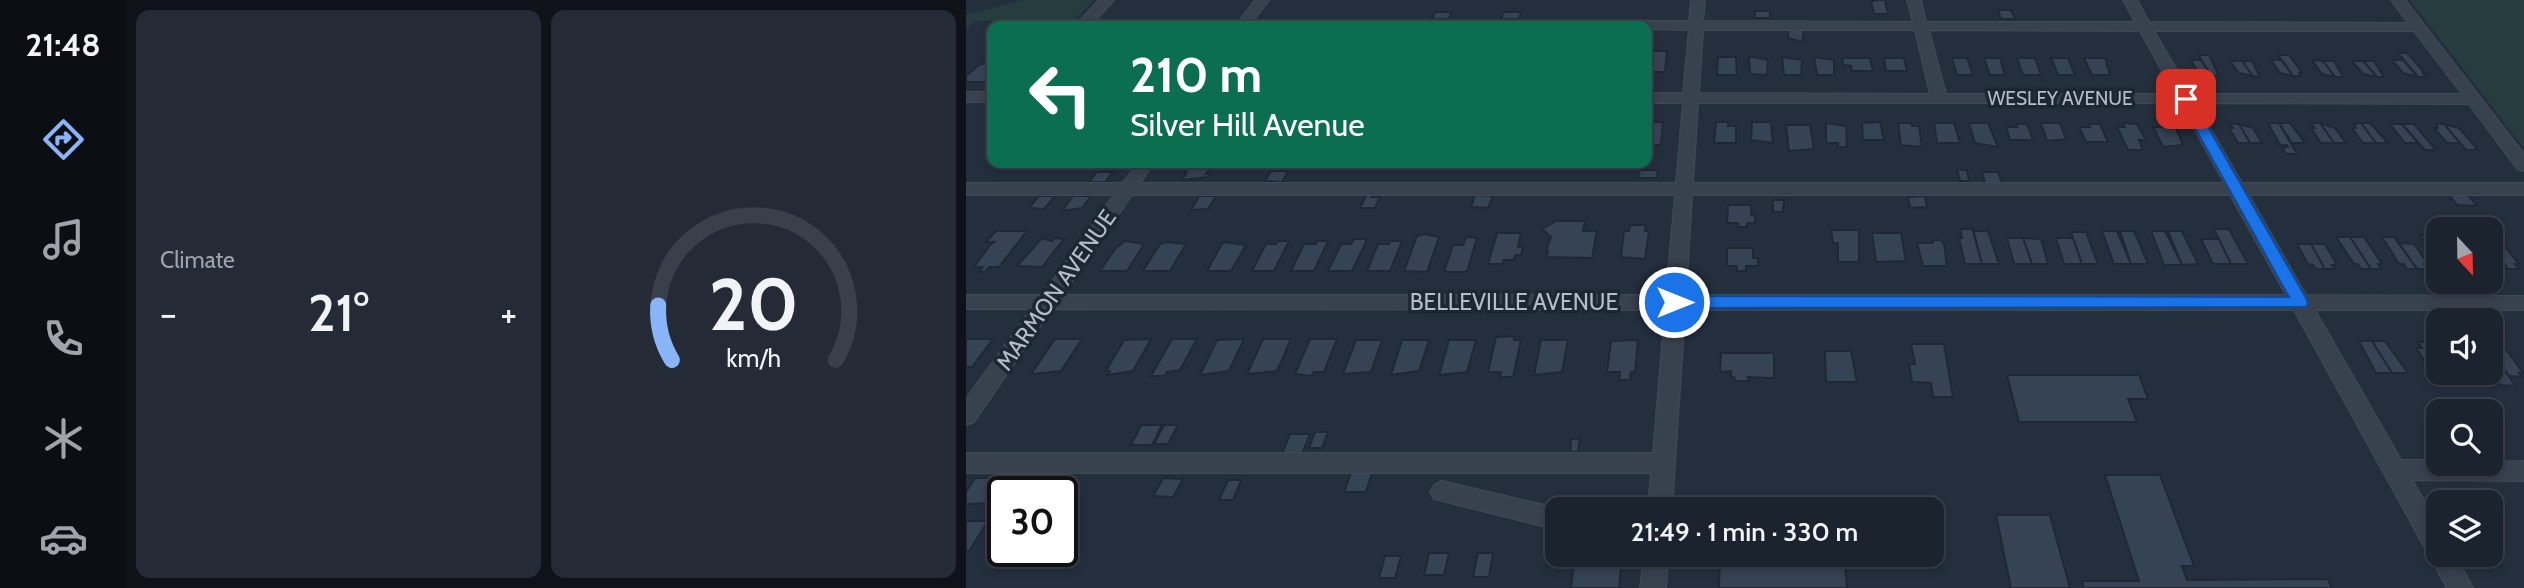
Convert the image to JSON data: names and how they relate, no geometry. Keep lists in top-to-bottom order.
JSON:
{
  "streets": {
    "street": ["WESLEY AVENUE", "MARMON AVENUE", "BELLEVILLE AVENUE"]
  },
  "crossings": [
    ["MARMON AVENUE", "BELLEVILLE AVENUE"]
  ],
  "north": "bottom",
  "page": {
    "tabs": "21:48",
    "tile": "Climate",
    "turn": ["210 m", "Silver Hill Avenue"],
    "heat": ["−", "21°", "+"],
    "limit": "30",
    "trip": "21:49 · 1 min · 330 m",
    "gauge": ["20", "km/h"]
  }
}
